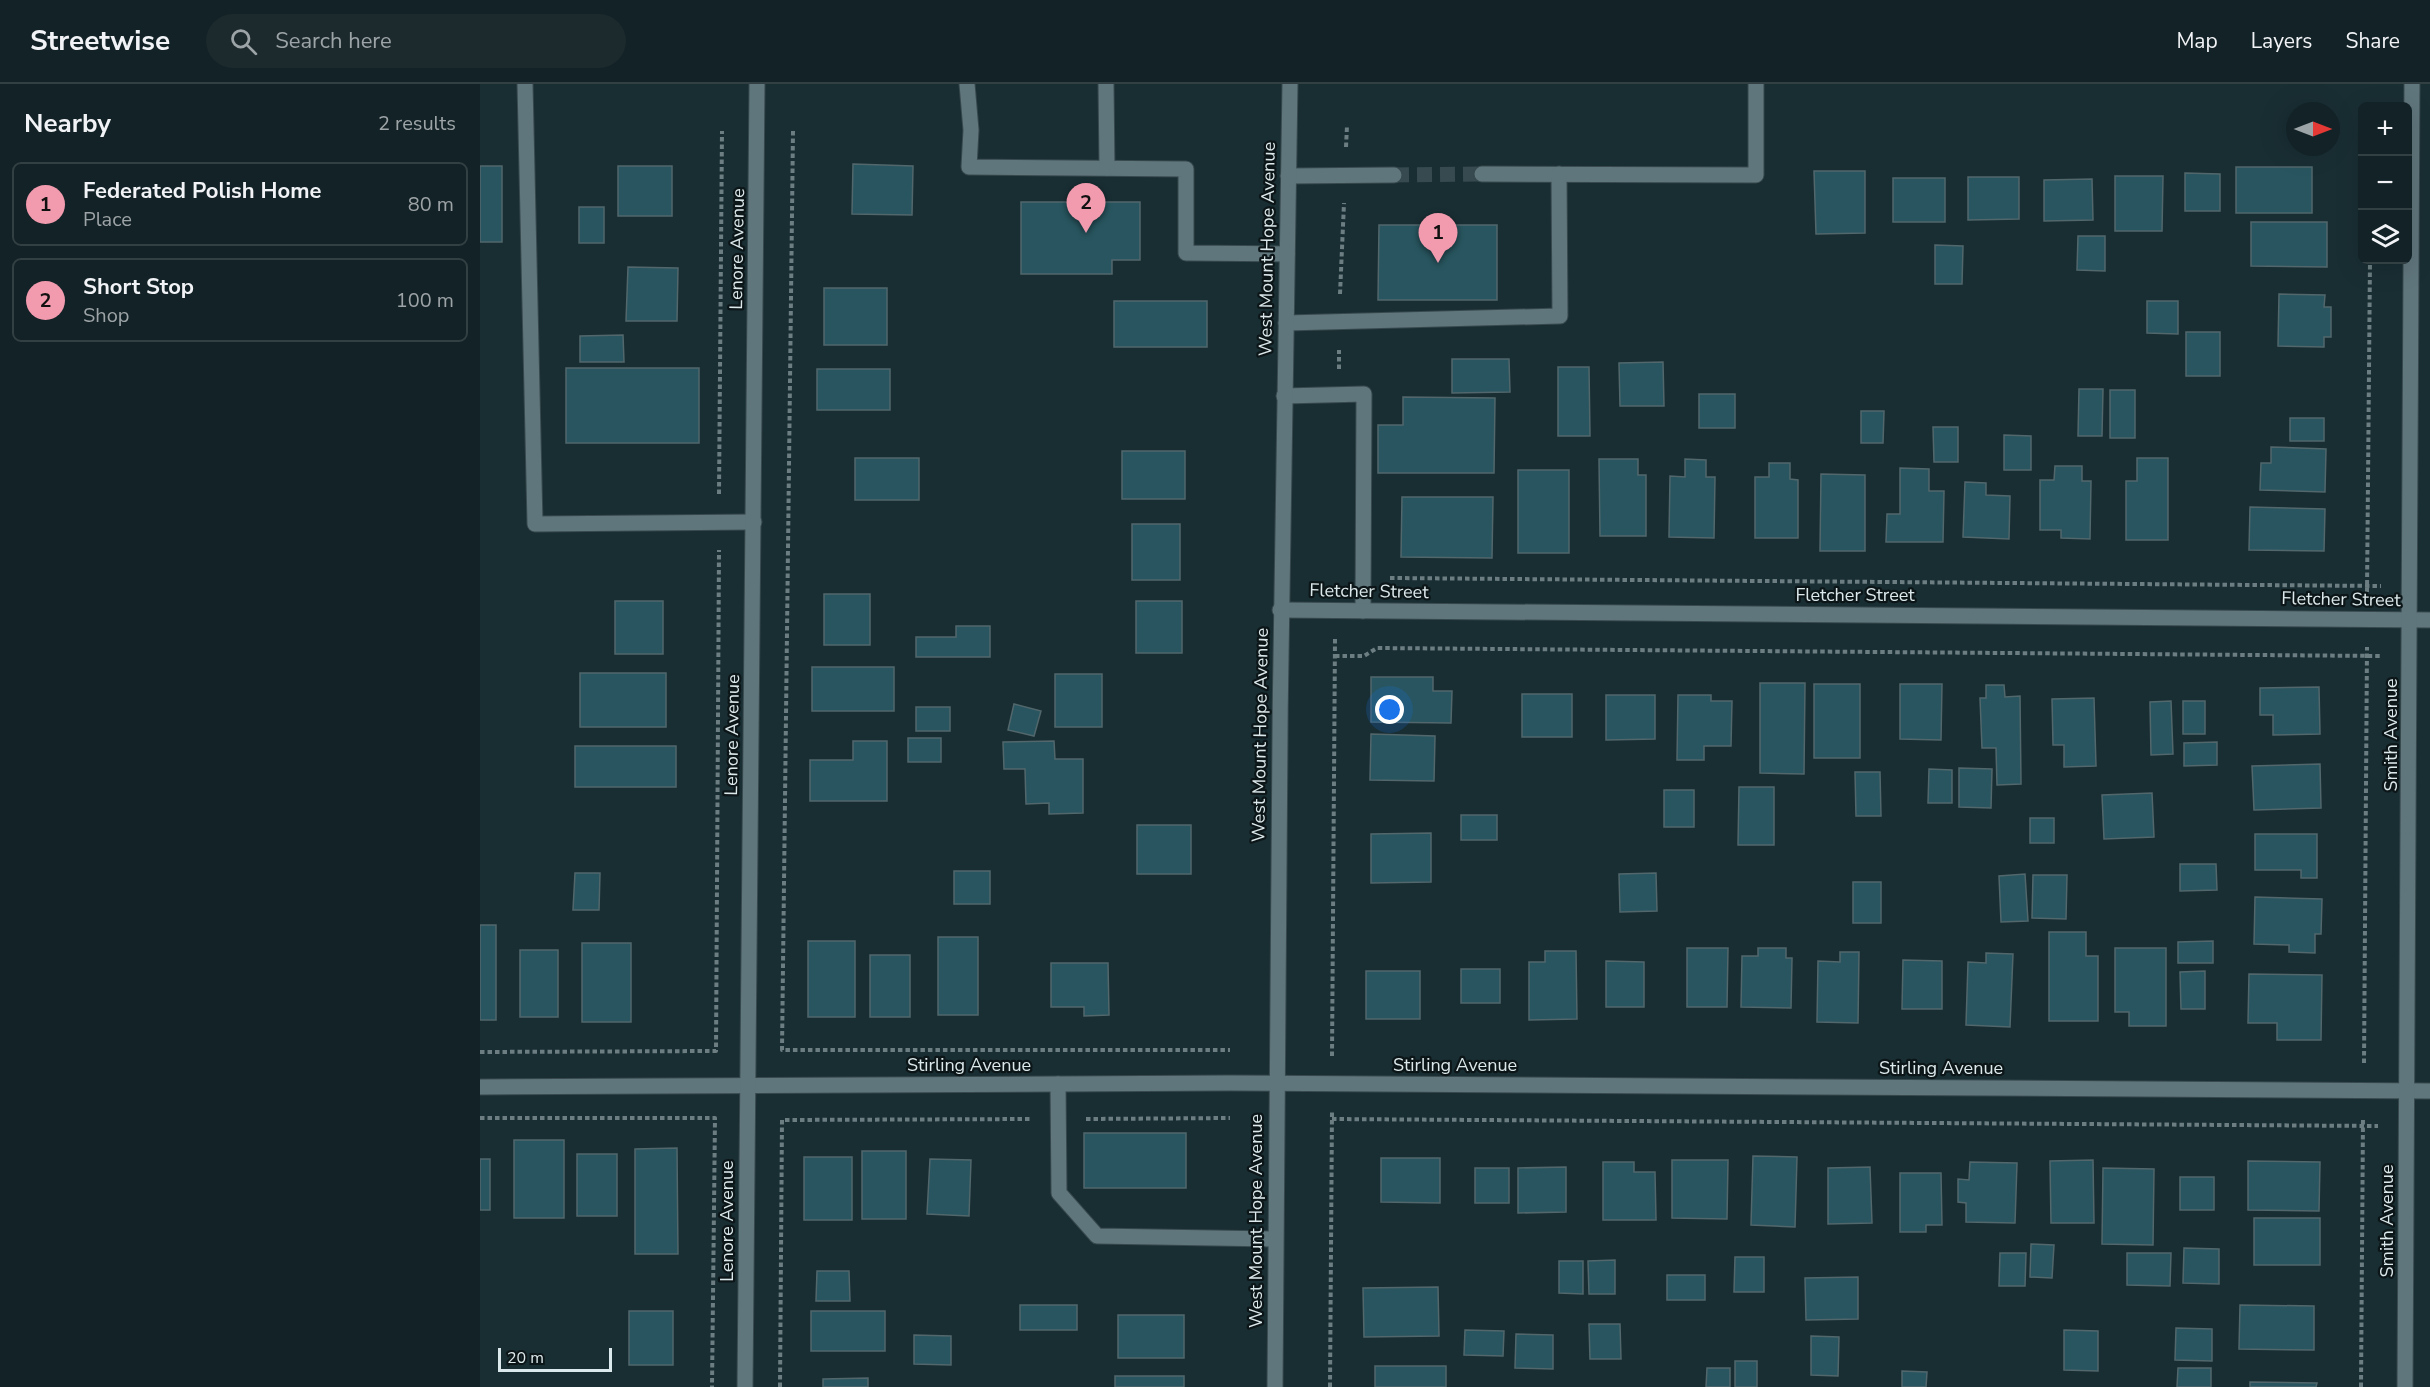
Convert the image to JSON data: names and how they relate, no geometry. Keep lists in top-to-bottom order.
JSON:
{
  "streets": {
    "street": [
      "Lenore Avenue",
      "West Mount Hope Avenue",
      "Fletcher Street",
      "Smith Avenue",
      "Stirling Avenue"
    ]
  },
  "crossings": [
    ["Lenore Avenue", "Stirling Avenue"],
    ["West Mount Hope Avenue", "Fletcher Street"],
    ["West Mount Hope Avenue", "Stirling Avenue"],
    ["Fletcher Street", "Smith Avenue"],
    ["Smith Avenue", "Stirling Avenue"]
  ],
  "scale_bar": "20 m",
  "north": "right",
  "page": {
    "header": "Streetwise",
    "search": "Search here",
    "nav": ["Map", "Layers", "Share"],
    "heading": ["Nearby", "2 results"],
    "map_buttons": ["+", "−"],
    "list": [
      {
        "mark": "1",
        "name": "Federated Polish Home",
        "note": "Place",
        "value": "80 m"
      },
      {
        "mark": "2",
        "name": "Short Stop",
        "note": "Shop",
        "value": "100 m"
      }
    ],
    "pins": ["2", "1"],
    "scale": "20 m"
  }
}
